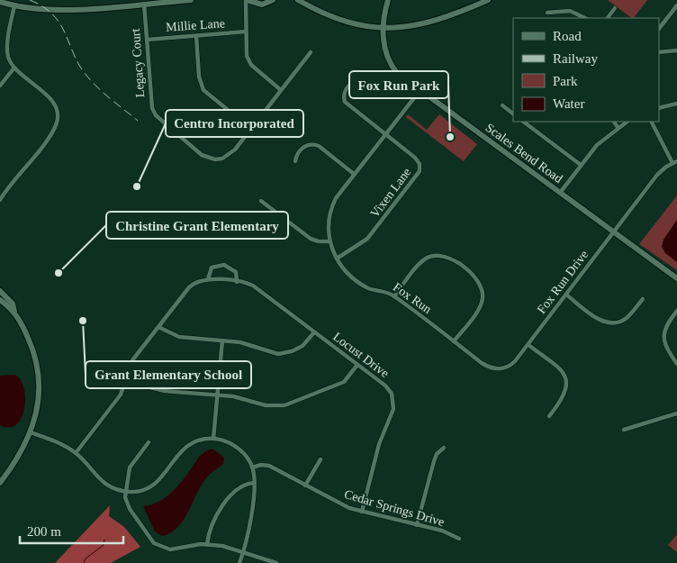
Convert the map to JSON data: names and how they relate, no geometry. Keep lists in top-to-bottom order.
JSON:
{
  "streets": {
    "street": [
      "Millie Lane",
      "Legacy Court",
      "Scales Bend Road",
      "Vixen Lane",
      "Fox Run Drive",
      "Fox Run",
      "Locust Drive",
      "Cedar Springs Drive"
    ]
  },
  "crossings": [
    ["Millie Lane", "Legacy Court"],
    ["Scales Bend Road", "Fox Run Drive"],
    ["Scales Bend Road", "Fox Run"],
    ["Vixen Lane", "Fox Run"],
    ["Fox Run Drive", "Fox Run"],
    ["Locust Drive", "Cedar Springs Drive"]
  ],
  "places": [
    "Fox Run Park",
    "Centro Incorporated",
    "Christine Grant Elementary",
    "Grant Elementary School"
  ],
  "legend": [
    "Road",
    "Railway",
    "Park",
    "Water"
  ],
  "scale_bar": "200 m"
}
